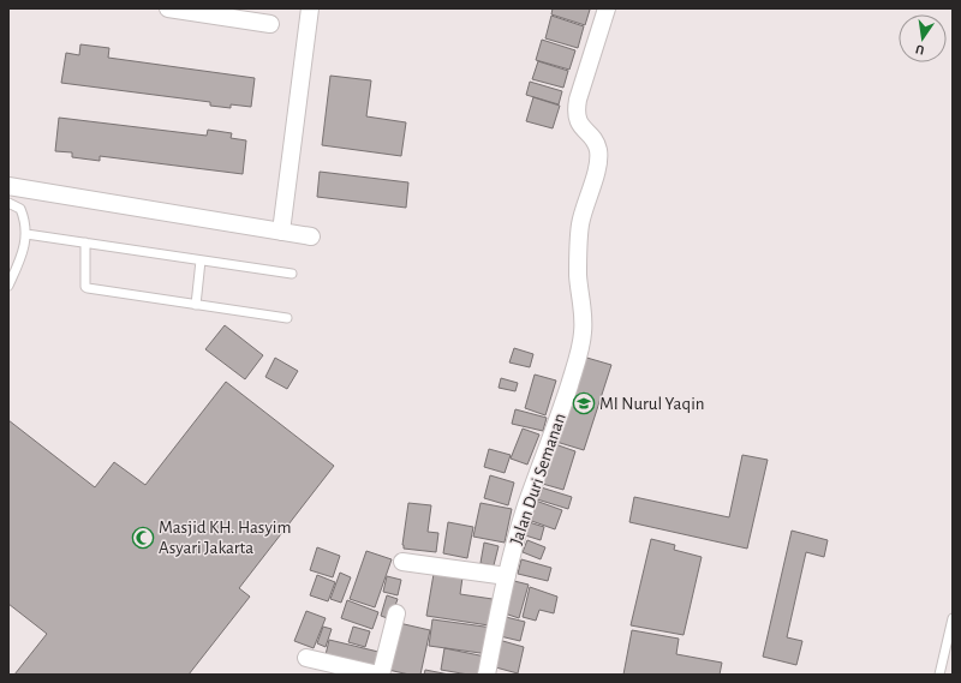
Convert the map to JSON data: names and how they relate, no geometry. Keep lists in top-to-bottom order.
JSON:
{
  "streets": {
    "street": ["Jalan Duri Semanan"]
  },
  "places": {
    "school or university": ["MI Nurul Yaqin"],
    "mosque": ["Masjid KH. Hasyim Asyari Jakarta"]
  },
  "north": "bottom"
}
